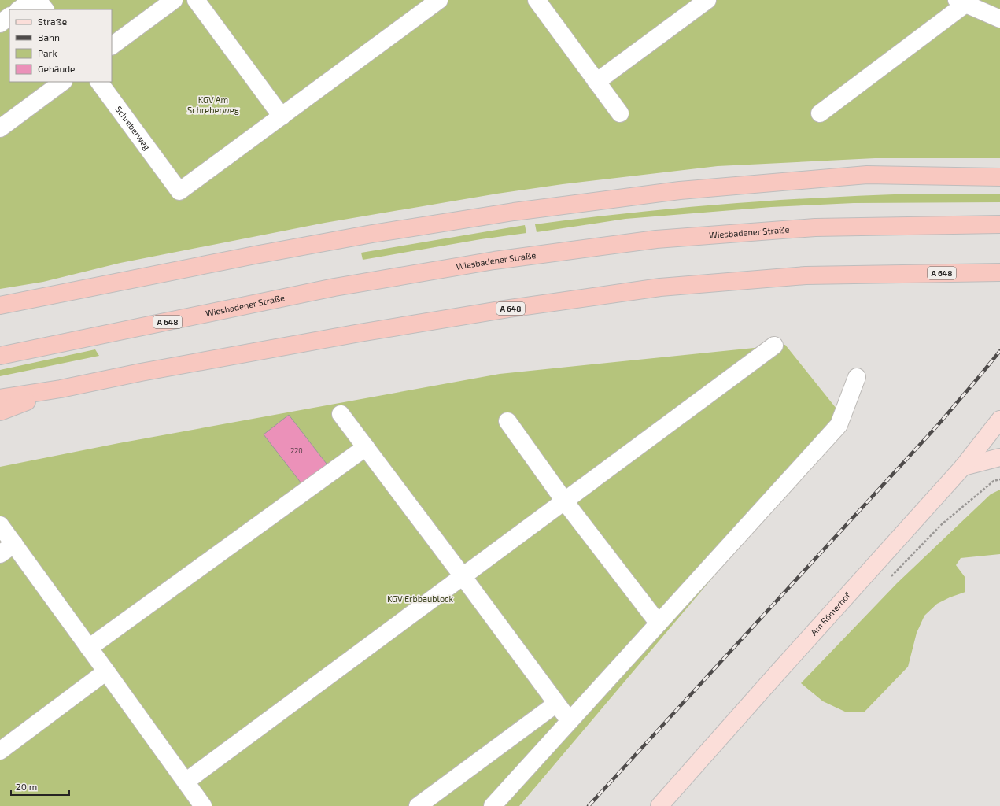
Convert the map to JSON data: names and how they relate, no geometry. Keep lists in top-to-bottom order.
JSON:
{
  "streets": {
    "highway": ["Wiesbadener Straße", "A 648"],
    "main road": ["Am Römerhof"],
    "lane": ["Schreberweg"]
  },
  "parks": ["KGV Am Schreberweg", "KGV Erbbaublock"],
  "house_numbers": ["220"],
  "legend": [
    "Straße",
    "Bahn",
    "Park",
    "Gebäude"
  ],
  "scale_bar": "20 m"
}
